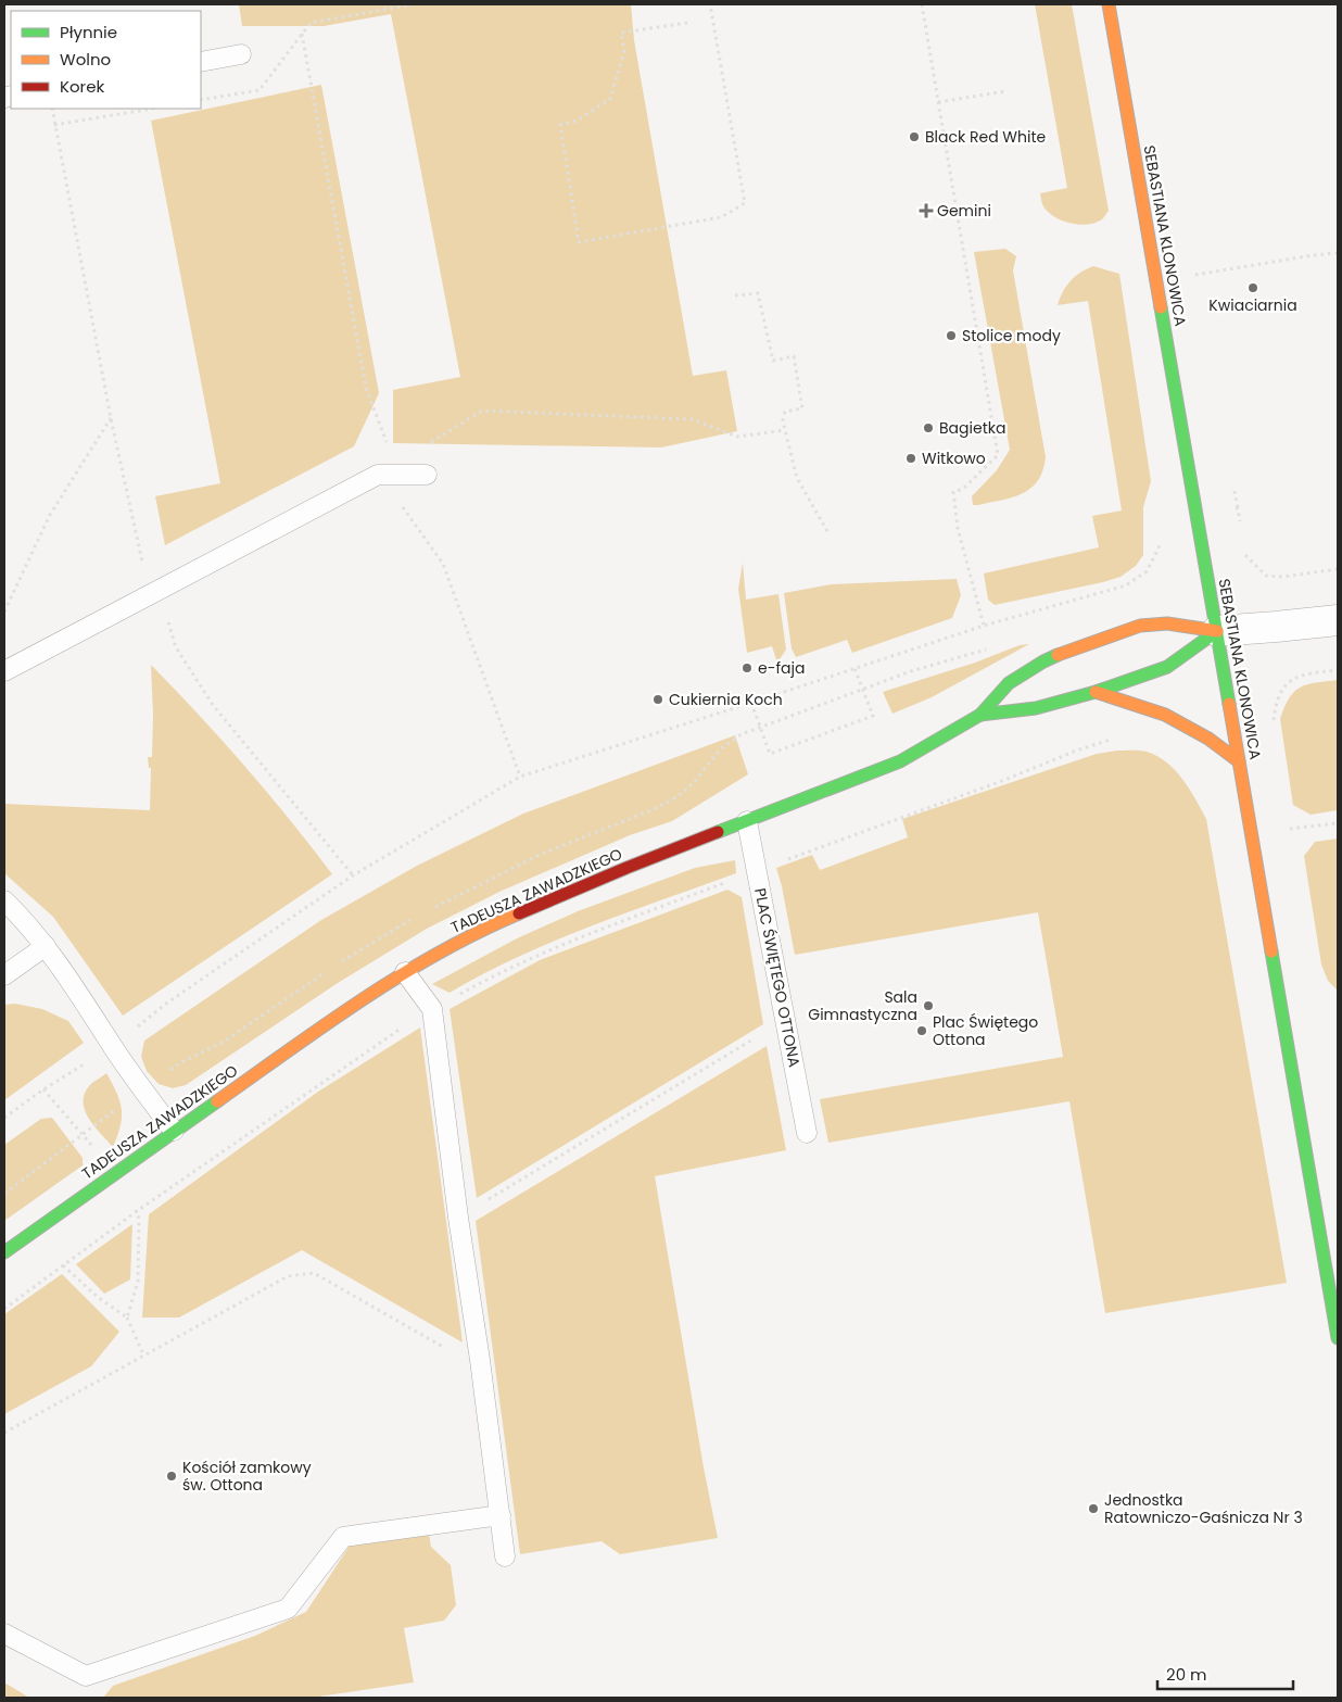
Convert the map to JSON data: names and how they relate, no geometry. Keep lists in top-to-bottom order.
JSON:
{
  "streets": {
    "street": ["SEBASTIANA KLONOWICA", "TADEUSZA ZAWADZKIEGO"],
    "lane": ["PLAC ŚWIĘTEGO OTTONA"]
  },
  "crossings": [
    ["SEBASTIANA KLONOWICA", "TADEUSZA ZAWADZKIEGO"],
    ["TADEUSZA ZAWADZKIEGO", "PLAC ŚWIĘTEGO OTTONA"]
  ],
  "places": {
    "other": [
      "Black Red White",
      "Kwiaciarnia",
      "Stolice mody",
      "Bagietka",
      "Witkowo",
      "e-faja",
      "Cukiernia Koch",
      "Sala Gimnastyczna",
      "Plac Świętego Ottona",
      "Kościół zamkowy św. Ottona",
      "Jednostka Ratowniczo-Gaśnicza Nr 3"
    ],
    "health": ["Gemini"]
  },
  "legend": ["Płynnie", "Wolno", "Korek"],
  "scale_bar": "20 m"
}
